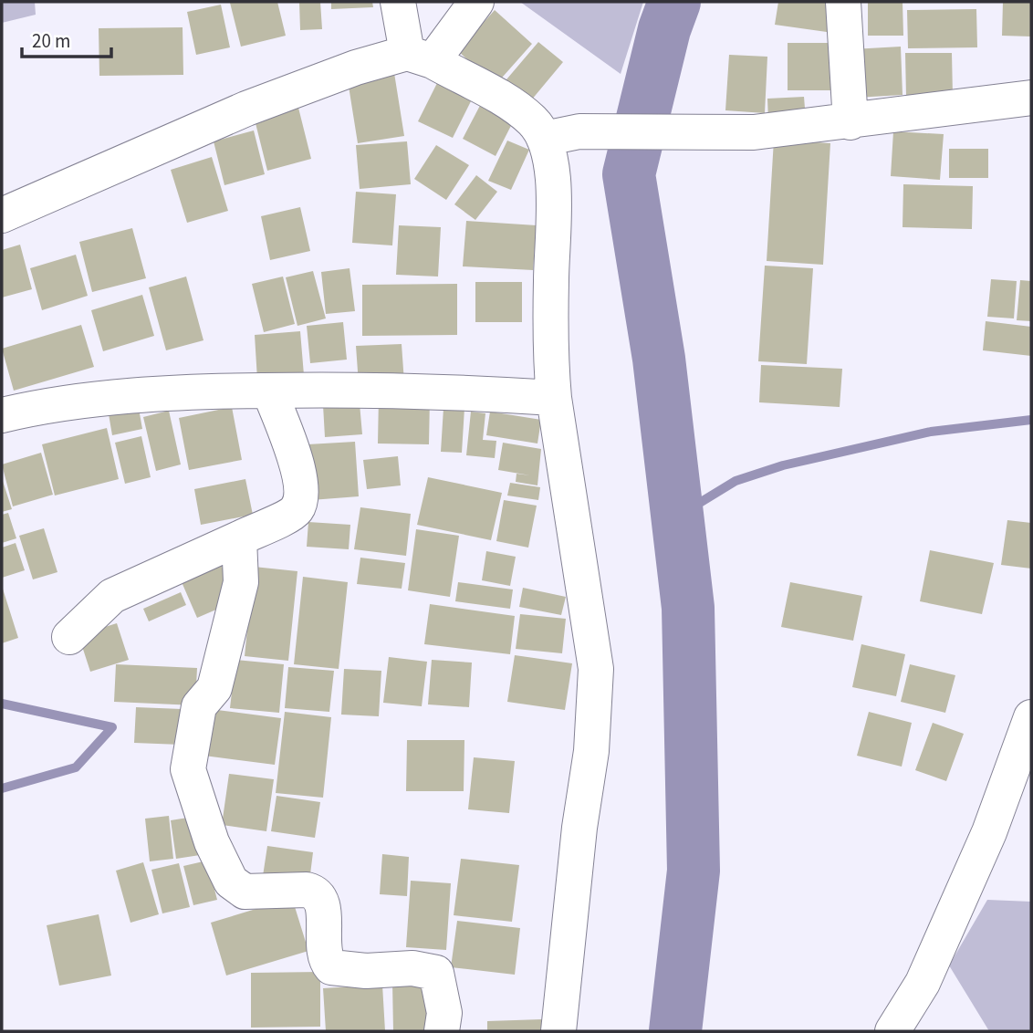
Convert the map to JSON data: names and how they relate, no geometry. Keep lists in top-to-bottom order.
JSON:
{
  "scale_bar": "20 m"
}
